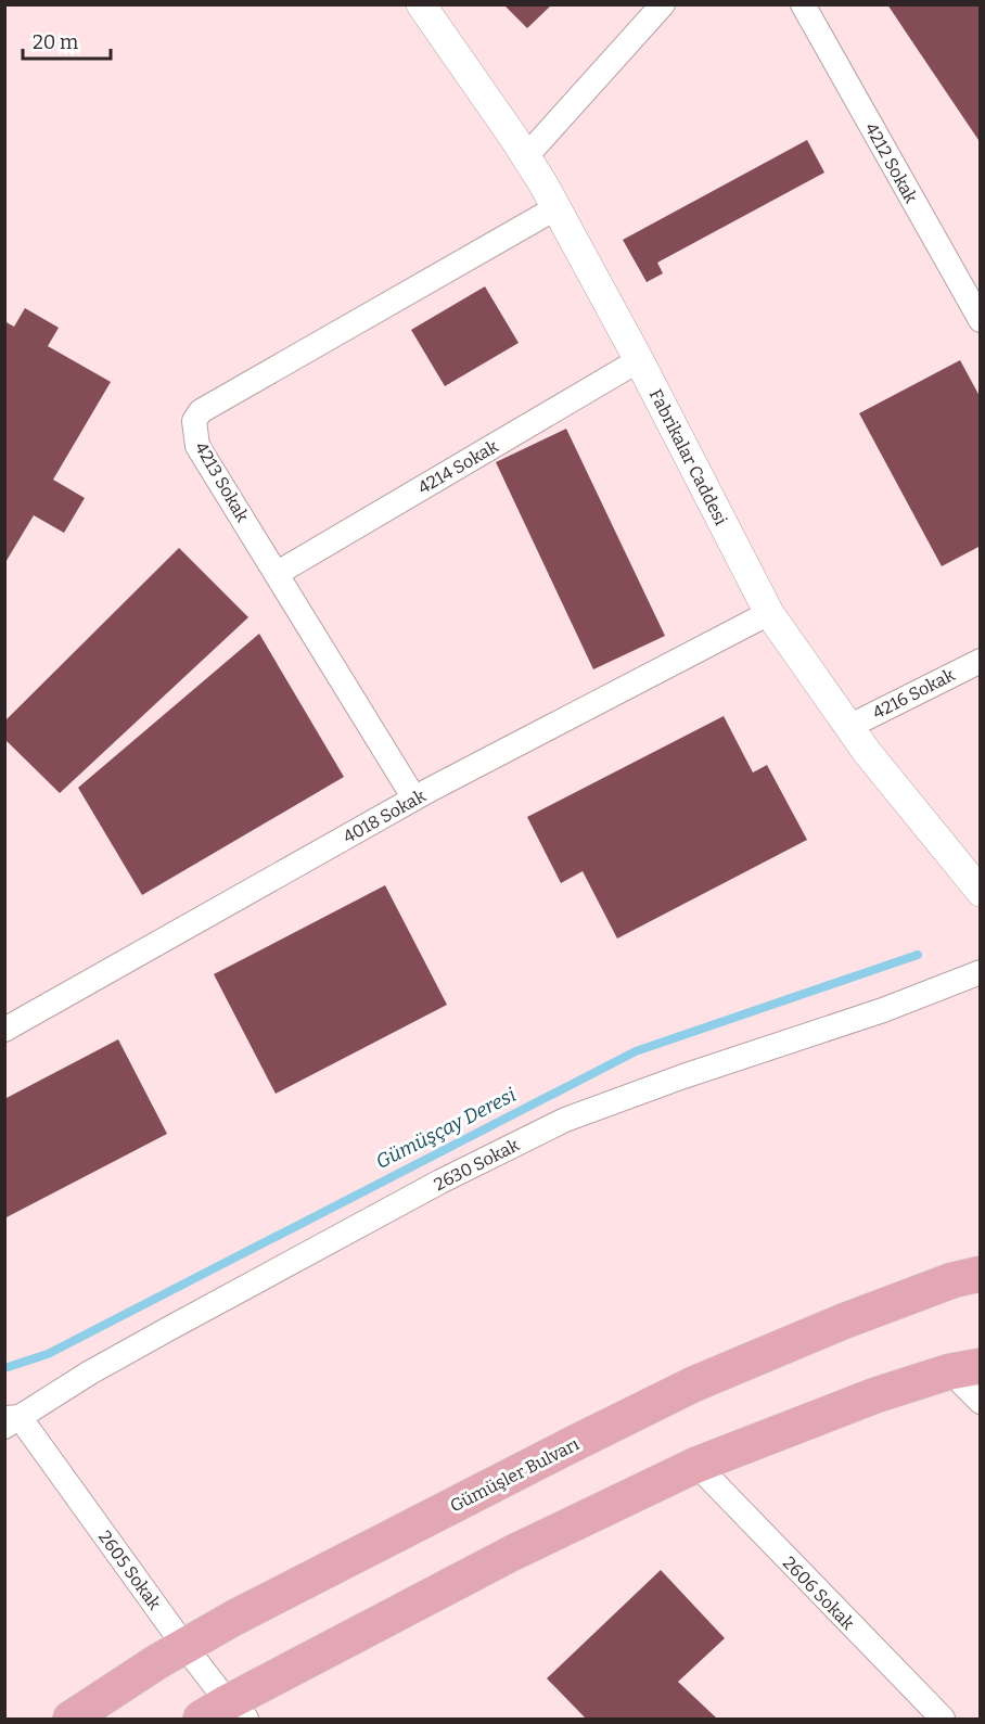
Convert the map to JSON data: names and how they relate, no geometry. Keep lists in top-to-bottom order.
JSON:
{
  "streets": {
    "main road": ["Gümüşler Bulvarı"],
    "street": [
      "4212 Sokak",
      "Fabrikalar Caddesi",
      "4214 Sokak",
      "4213 Sokak",
      "4216 Sokak",
      "4018 Sokak",
      "2630 Sokak",
      "2605 Sokak",
      "2606 Sokak"
    ]
  },
  "crossings": [
    ["Fabrikalar Caddesi", "4214 Sokak"],
    ["Fabrikalar Caddesi", "4213 Sokak"],
    ["Fabrikalar Caddesi", "4216 Sokak"],
    ["Fabrikalar Caddesi", "4018 Sokak"],
    ["4214 Sokak", "4213 Sokak"],
    ["4213 Sokak", "4018 Sokak"],
    ["2630 Sokak", "2605 Sokak"],
    ["Gümüşler Bulvarı", "2605 Sokak"]
  ],
  "water": ["Gümüşçay Deresi"],
  "scale_bar": "20 m"
}
